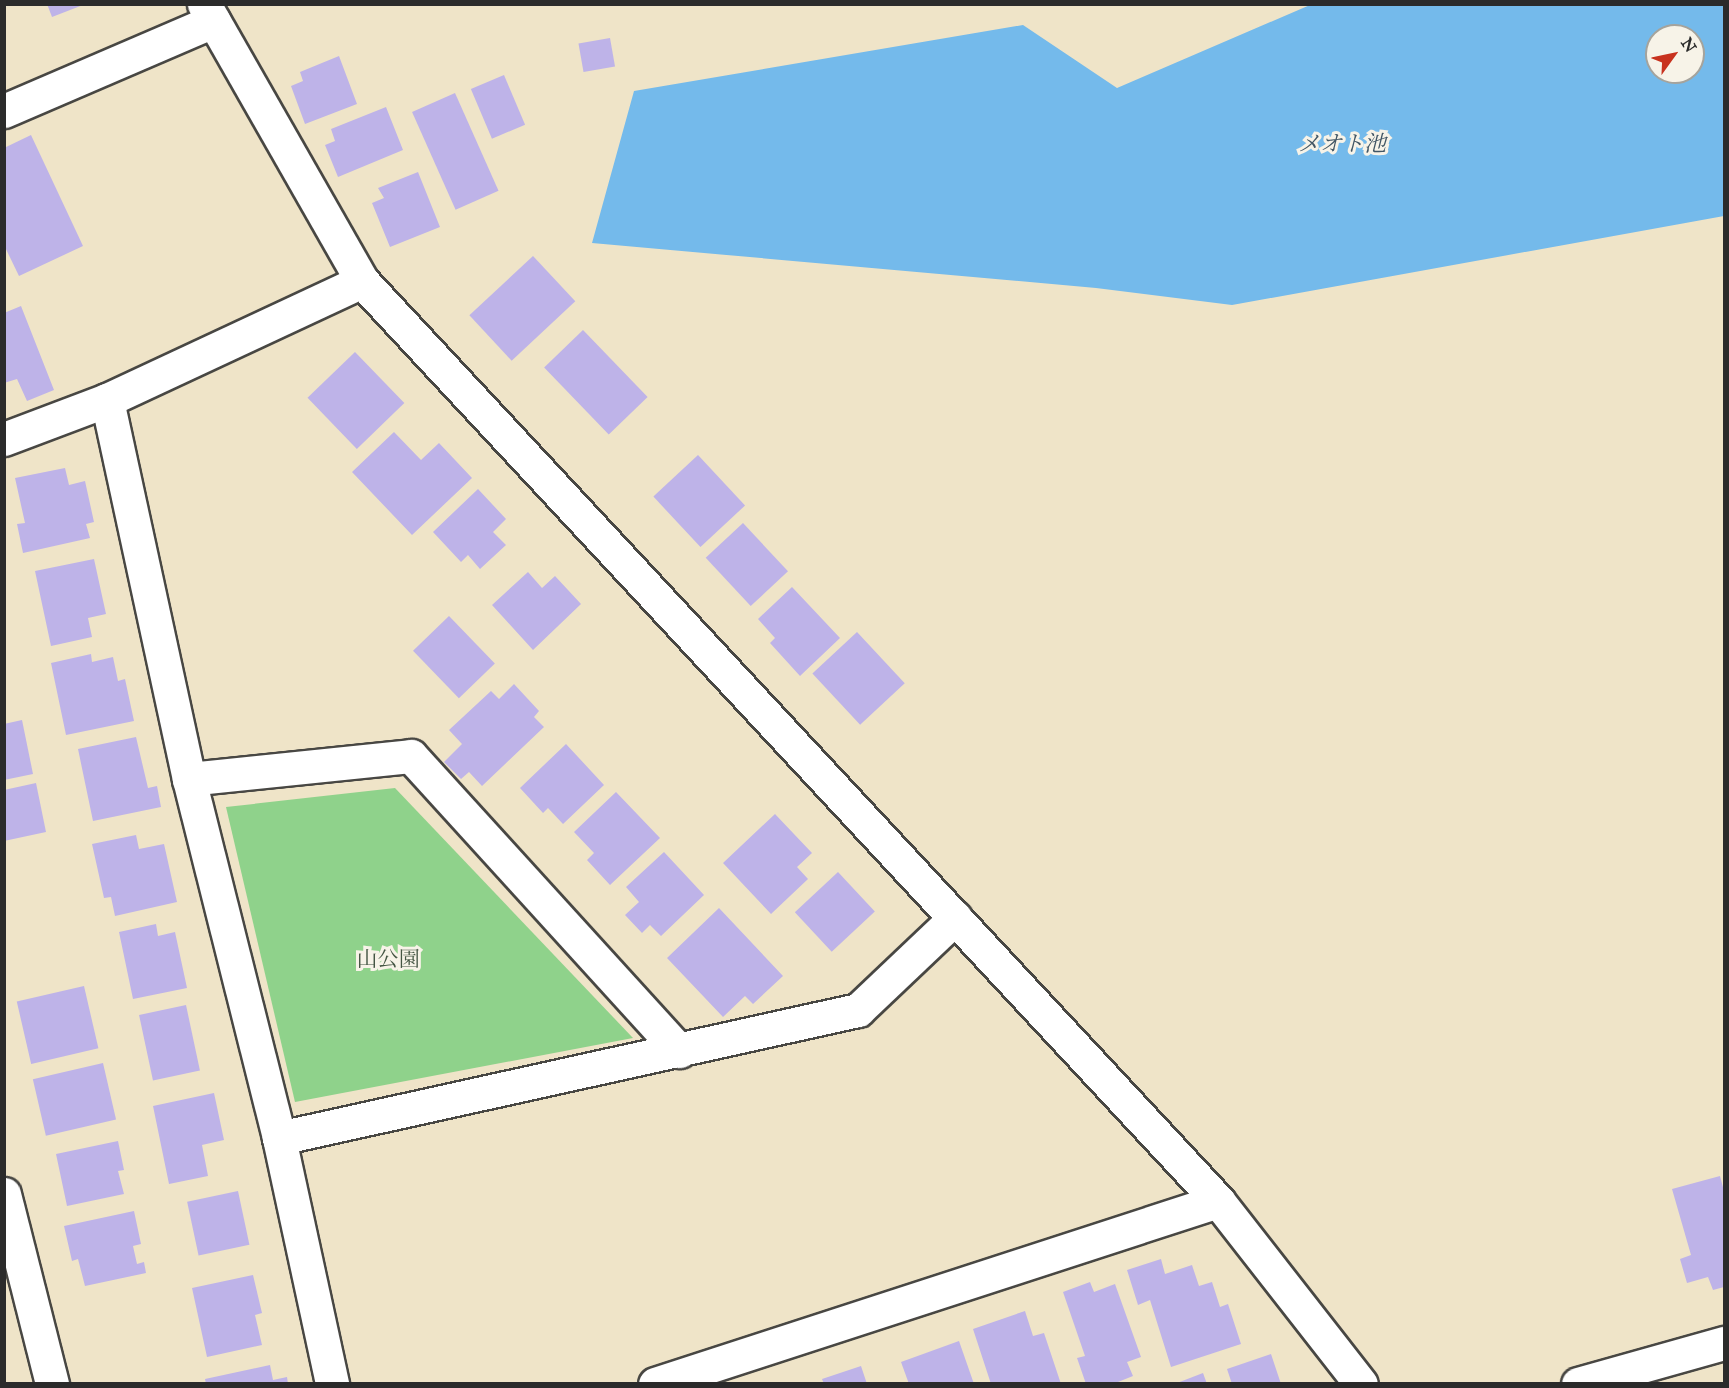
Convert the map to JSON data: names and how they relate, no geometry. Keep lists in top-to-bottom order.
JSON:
{
  "water": ["メオト池"],
  "parks": ["山公園"],
  "north": "top right"
}
